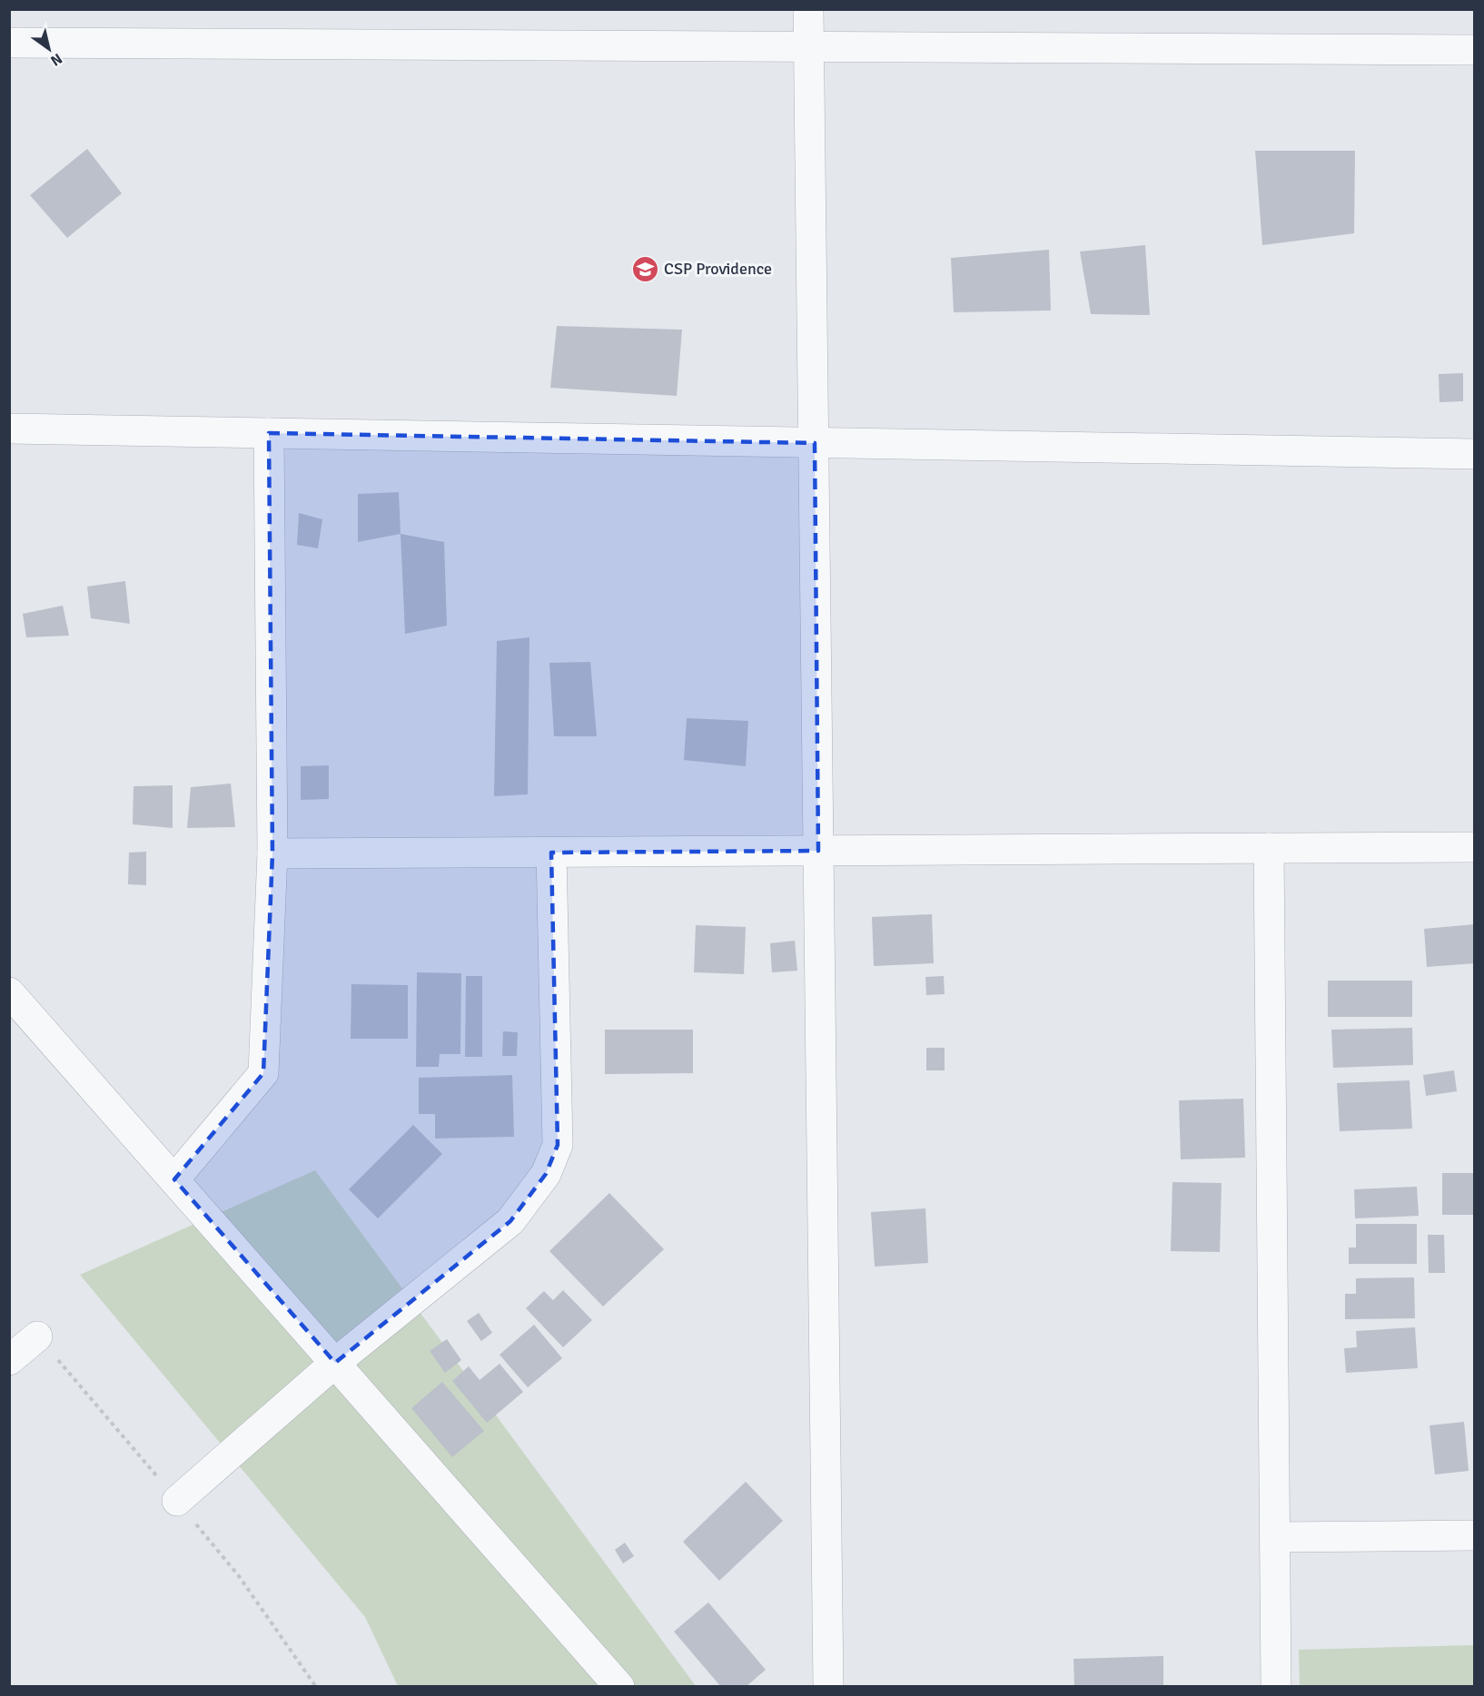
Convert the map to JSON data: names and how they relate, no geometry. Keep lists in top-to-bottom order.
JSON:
{
  "places": {
    "school or university": ["CSP Providence"]
  },
  "north": "bottom right"
}
